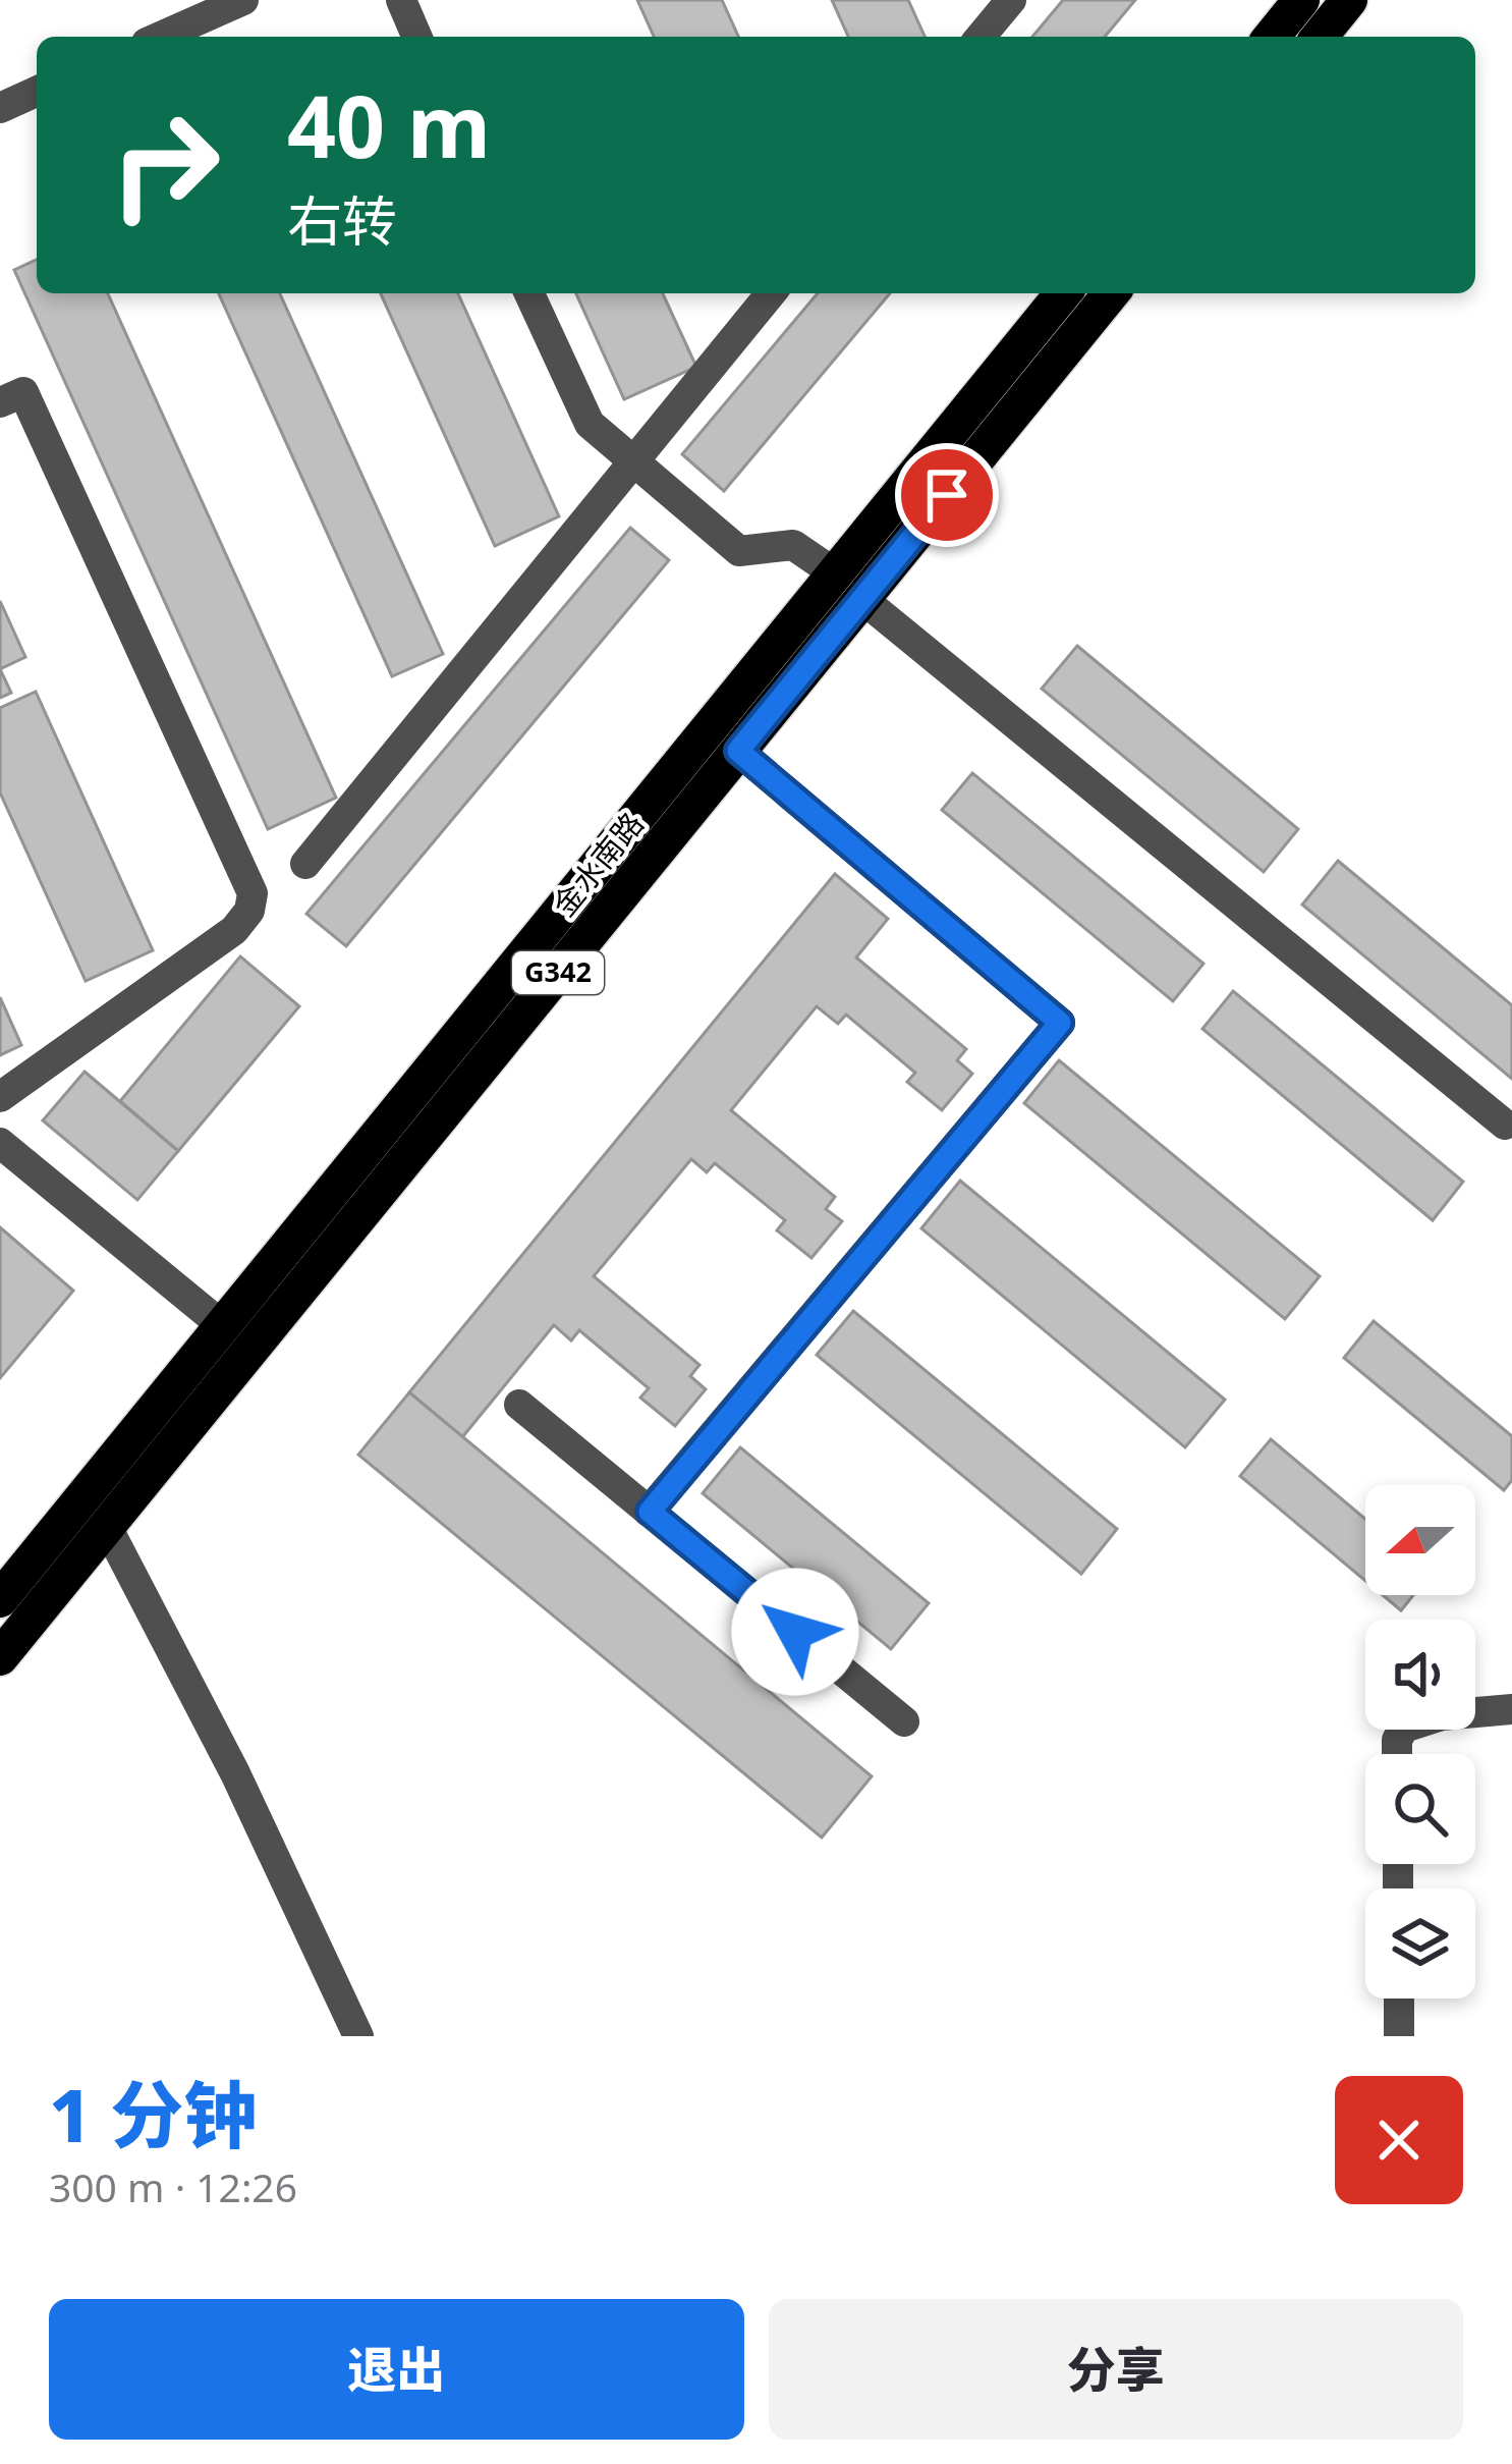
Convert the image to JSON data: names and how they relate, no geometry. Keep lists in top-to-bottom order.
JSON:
{
  "streets": {
    "highway": ["金水南路", "G342"]
  },
  "north": "left",
  "page": {
    "turn": ["40 m", "右转"],
    "heading": ["1 分钟", "300 m · 12:26"],
    "buttons": ["退出", "分享"]
  }
}
